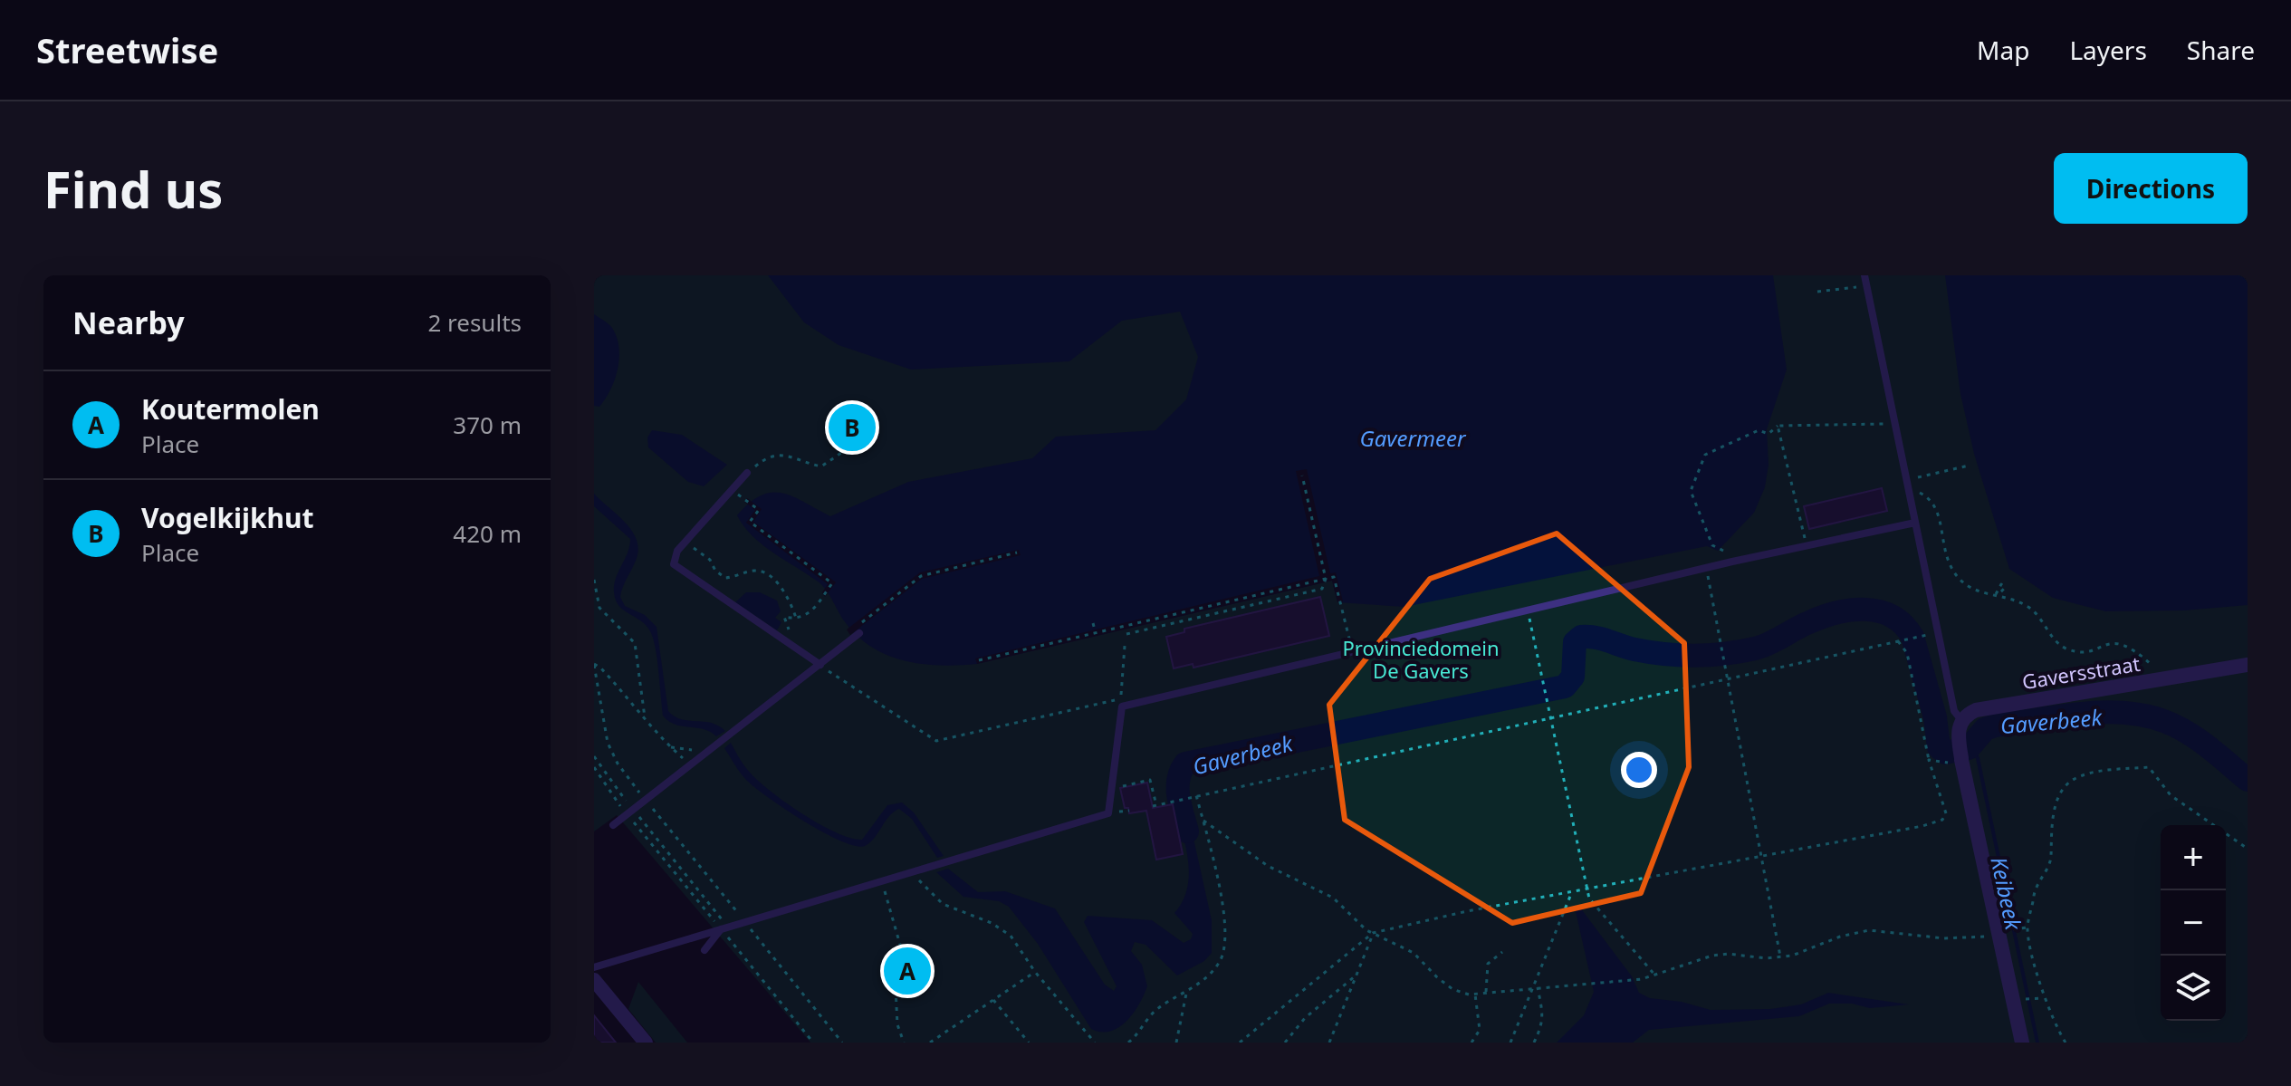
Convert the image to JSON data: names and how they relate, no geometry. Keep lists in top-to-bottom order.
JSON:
{
  "streets": {
    "street": ["Gaversstraat"]
  },
  "water": ["Gavermeer", "Gaverbeek", "Keibeek"],
  "parks": ["Provinciedomein De Gavers"],
  "page": {
    "header": "Streetwise",
    "nav": ["Map", "Layers", "Share"],
    "buttons": "Directions",
    "title": "Find us",
    "heading": ["Nearby", "2 results"],
    "list": [
      {
        "mark": "A",
        "name": "Koutermolen",
        "note": "Place",
        "value": "370 m"
      },
      {
        "mark": "B",
        "name": "Vogelkijkhut",
        "note": "Place",
        "value": "420 m"
      }
    ],
    "pins": ["B", "A"],
    "map_buttons": ["+", "−"]
  }
}
